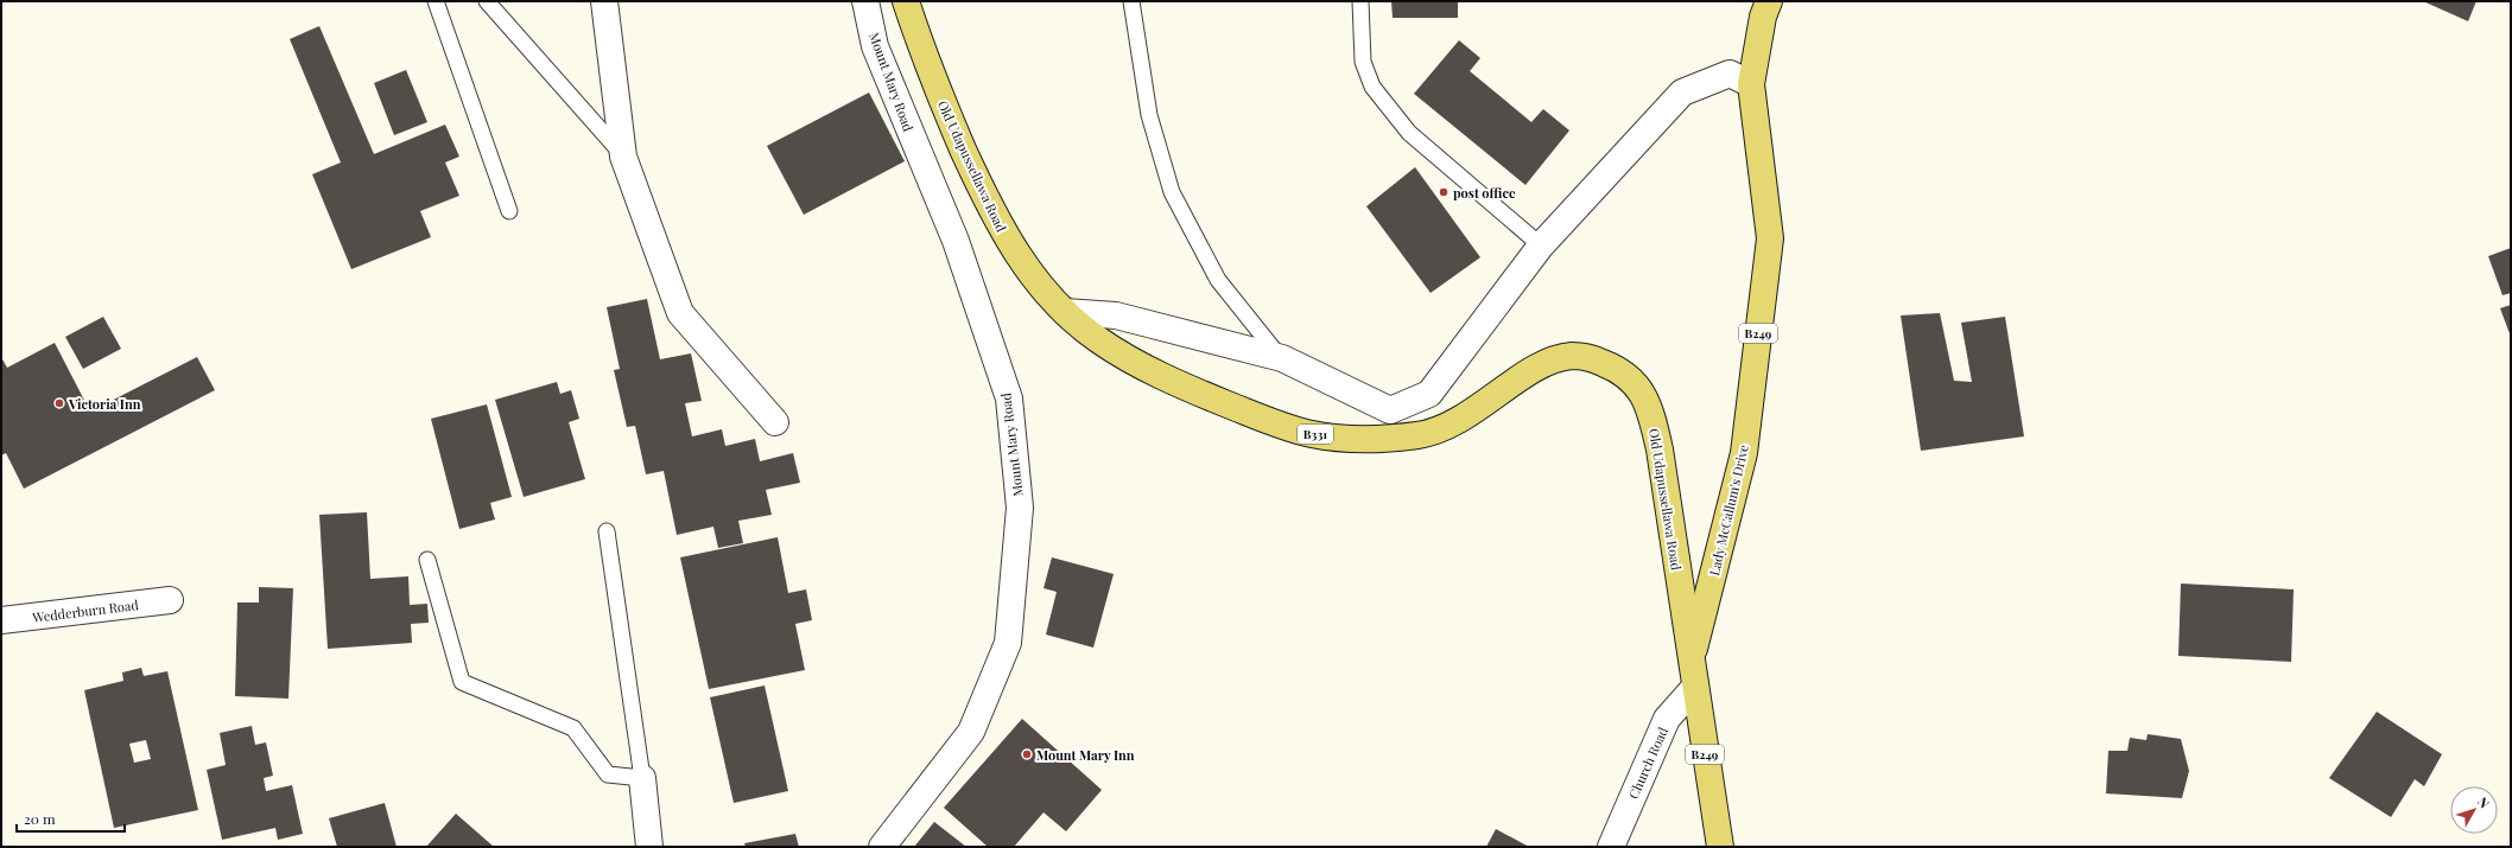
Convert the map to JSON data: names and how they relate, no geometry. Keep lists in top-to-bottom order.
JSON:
{
  "streets": {
    "main road": [
      "Old Udapussellawa Road",
      "B249",
      "B331",
      "Lady McCallum's Drive"
    ],
    "street": ["Mount Mary Road", "Wedderburn Road", "Church Road"]
  },
  "crossings": [
    ["Old Udapussellawa Road", "Lady McCallum's Drive"],
    ["Lady McCallum's Drive", "Church Road"]
  ],
  "places": ["post office", "Victoria Inn", "Mount Mary Inn"],
  "scale_bar": "20 m",
  "north": "top right"
}
